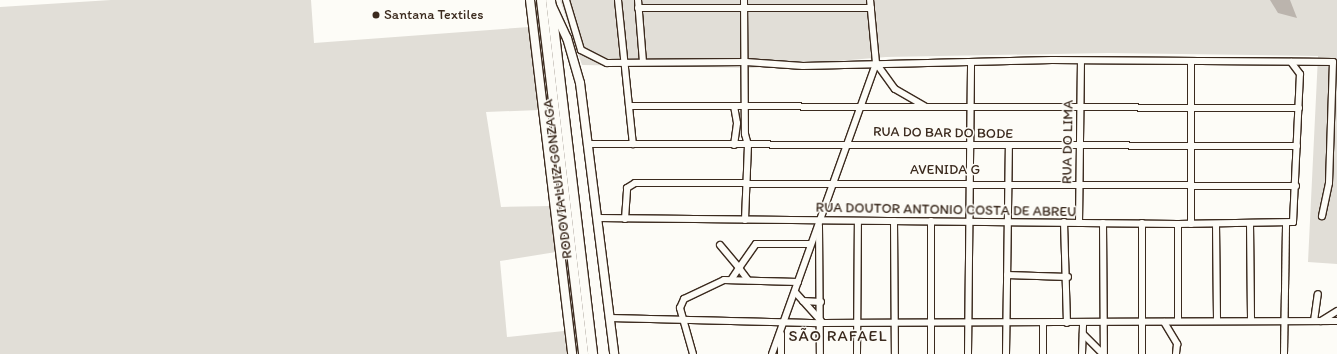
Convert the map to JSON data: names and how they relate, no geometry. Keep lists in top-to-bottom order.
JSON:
{
  "streets": {
    "highway": ["RODOVIA LUIZ GONZAGA"],
    "street": [
      "RUA DO BAR DO BODE",
      "RUA DO LIMA",
      "AVENIDA G",
      "RUA DOUTOR ANTONIO COSTA DE ABREU"
    ]
  },
  "crossings": [
    ["RUA DO BAR DO BODE", "RUA DO LIMA"],
    ["RUA DO LIMA", "AVENIDA G"],
    ["RUA DO LIMA", "RUA DOUTOR ANTONIO COSTA DE ABREU"],
    ["AVENIDA G", "RUA DOUTOR ANTONIO COSTA DE ABREU"]
  ],
  "districts": ["SÃO RAFAEL"],
  "places": ["Santana Textiles"]
}
